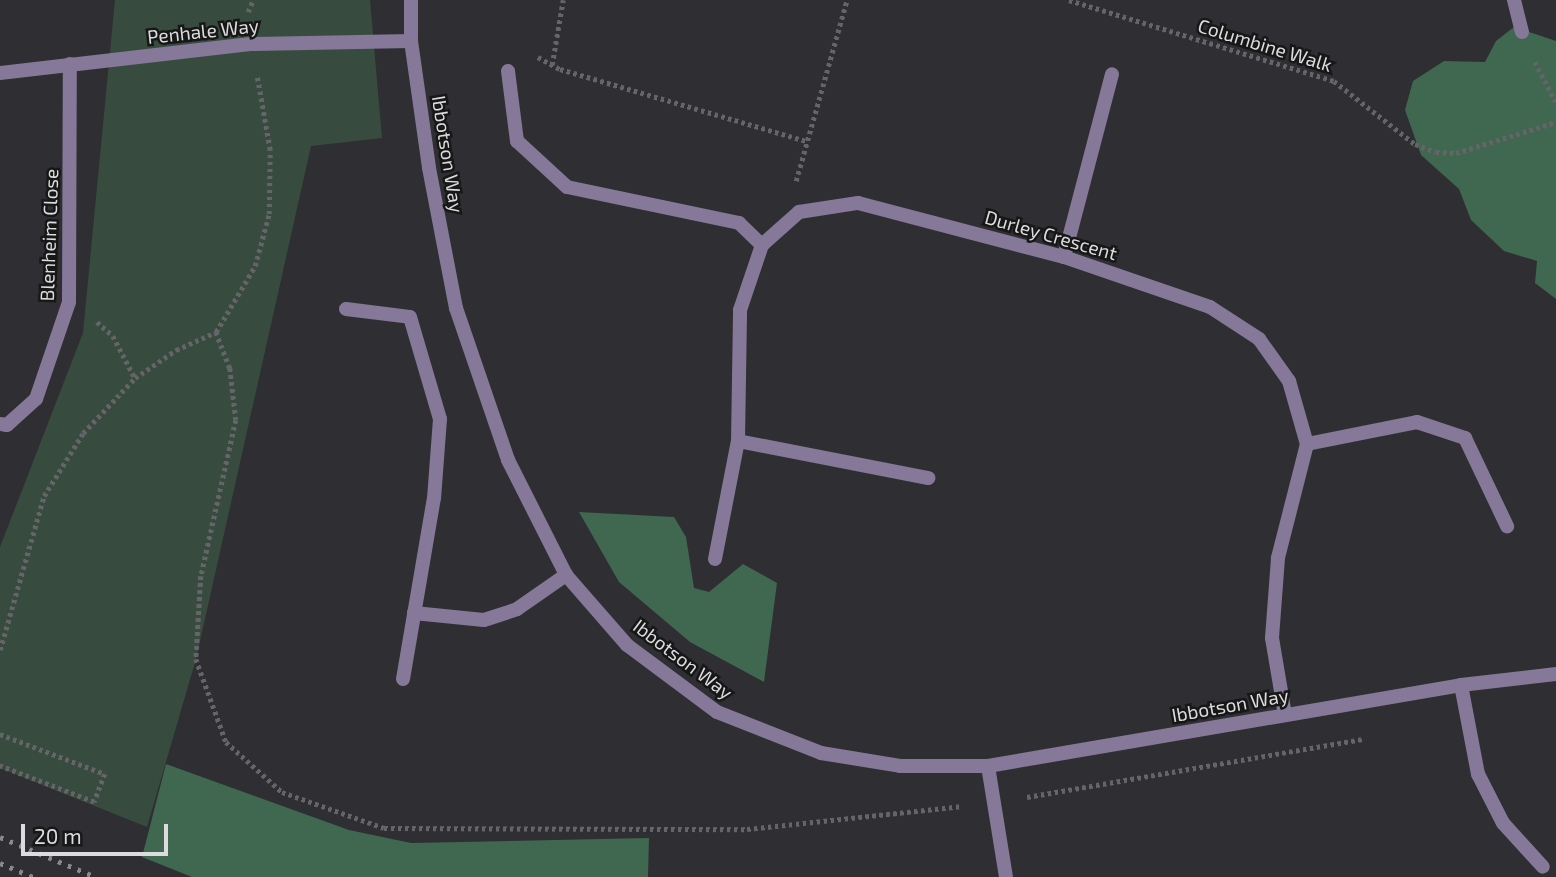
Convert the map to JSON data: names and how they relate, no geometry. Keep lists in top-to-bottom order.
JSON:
{
  "streets": {
    "street": [
      "Penhale Way",
      "Ibbotson Way",
      "Blenheim Close",
      "Durley Crescent"
    ],
    "path": ["Columbine Walk"]
  },
  "crossings": [
    ["Penhale Way", "Ibbotson Way"],
    ["Penhale Way", "Blenheim Close"]
  ],
  "scale_bar": "20 m"
}
